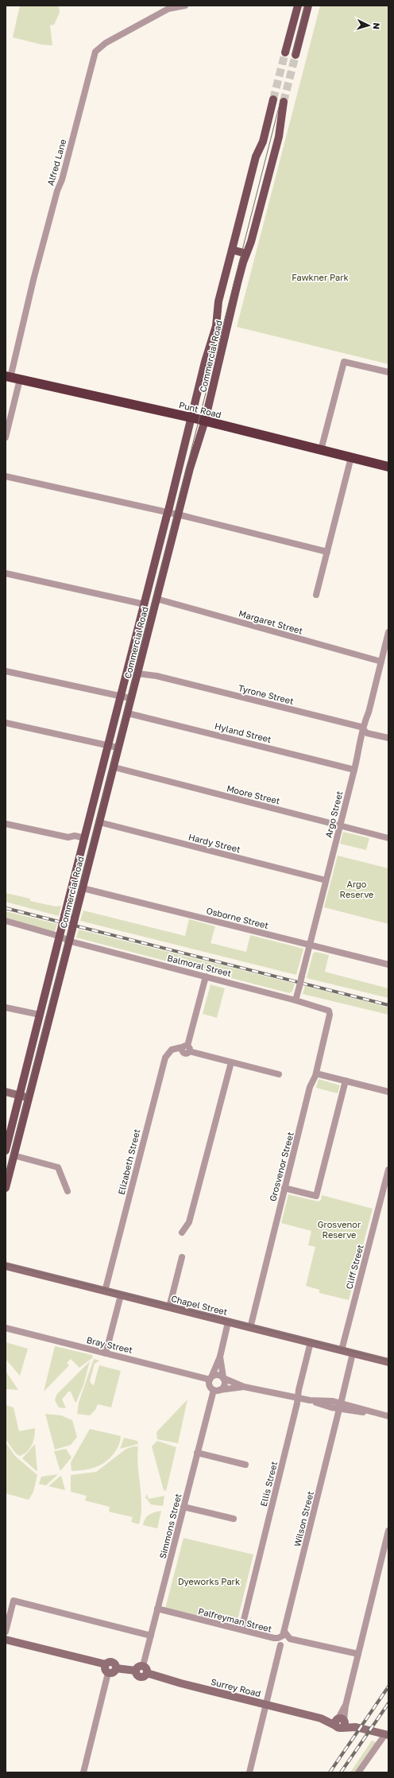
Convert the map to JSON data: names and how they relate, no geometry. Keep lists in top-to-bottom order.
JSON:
{
  "streets": {
    "highway": ["Punt Road"],
    "main road": ["Commercial Road"],
    "street": [
      "Alfred Lane",
      "Margaret Street",
      "Tyrone Street",
      "Hyland Street",
      "Moore Street",
      "Argo Street",
      "Hardy Street",
      "Osborne Street",
      "Balmoral Street",
      "Elizabeth Street",
      "Grosvenor Street",
      "Cliff Street",
      "Chapel Street",
      "Bray Street",
      "Ellis Street",
      "Wilson Street",
      "Simmons Street",
      "Palfreyman Street",
      "Surrey Road"
    ]
  },
  "crossings": [
    ["Alfred Lane", "Punt Road"],
    ["Commercial Road", "Punt Road"],
    ["Commercial Road", "Margaret Street"],
    ["Commercial Road", "Tyrone Street"],
    ["Commercial Road", "Hyland Street"],
    ["Commercial Road", "Moore Street"],
    ["Commercial Road", "Hardy Street"],
    ["Commercial Road", "Osborne Street"],
    ["Commercial Road", "Balmoral Street"],
    ["Margaret Street", "Argo Street"],
    ["Tyrone Street", "Argo Street"],
    ["Hyland Street", "Argo Street"],
    ["Moore Street", "Argo Street"],
    ["Argo Street", "Hardy Street"],
    ["Argo Street", "Osborne Street"],
    ["Argo Street", "Balmoral Street"],
    ["Balmoral Street", "Grosvenor Street"],
    ["Elizabeth Street", "Chapel Street"],
    ["Grosvenor Street", "Chapel Street"],
    ["Cliff Street", "Chapel Street"],
    ["Chapel Street", "Ellis Street"],
    ["Chapel Street", "Wilson Street"],
    ["Bray Street", "Simmons Street"],
    ["Ellis Street", "Palfreyman Street"],
    ["Wilson Street", "Palfreyman Street"],
    ["Simmons Street", "Palfreyman Street"],
    ["Simmons Street", "Surrey Road"]
  ],
  "parks": [
    "Fawkner Park",
    "Argo Reserve",
    "Grosvenor Reserve",
    "Dyeworks Park"
  ],
  "north": "right"
}
